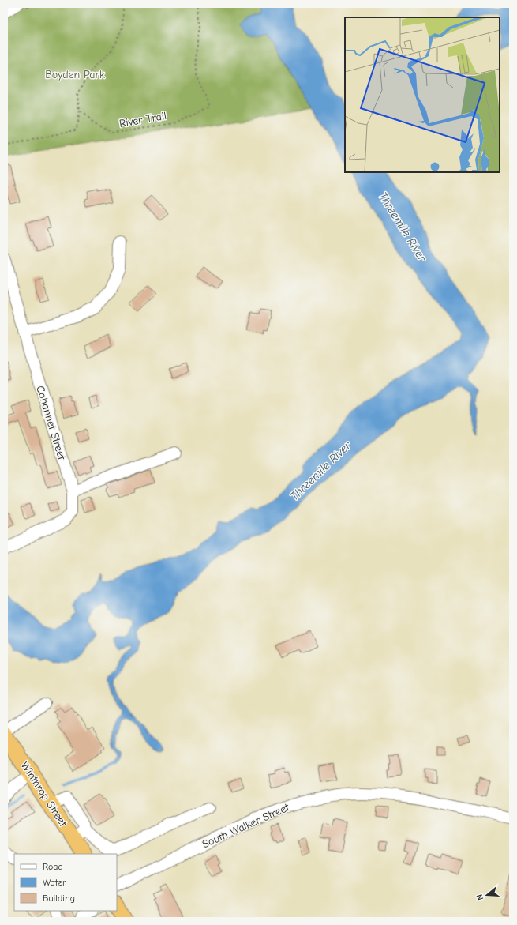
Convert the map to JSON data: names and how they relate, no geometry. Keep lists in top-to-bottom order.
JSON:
{
  "streets": {
    "highway": ["Winthrop Street"],
    "street": ["Cohannet Street", "South Walker Street"],
    "path": ["River Trail"]
  },
  "water": ["Threemile River"],
  "parks": ["Boyden Park"],
  "legend": ["Road", "Water", "Building"],
  "north": "left"
}
